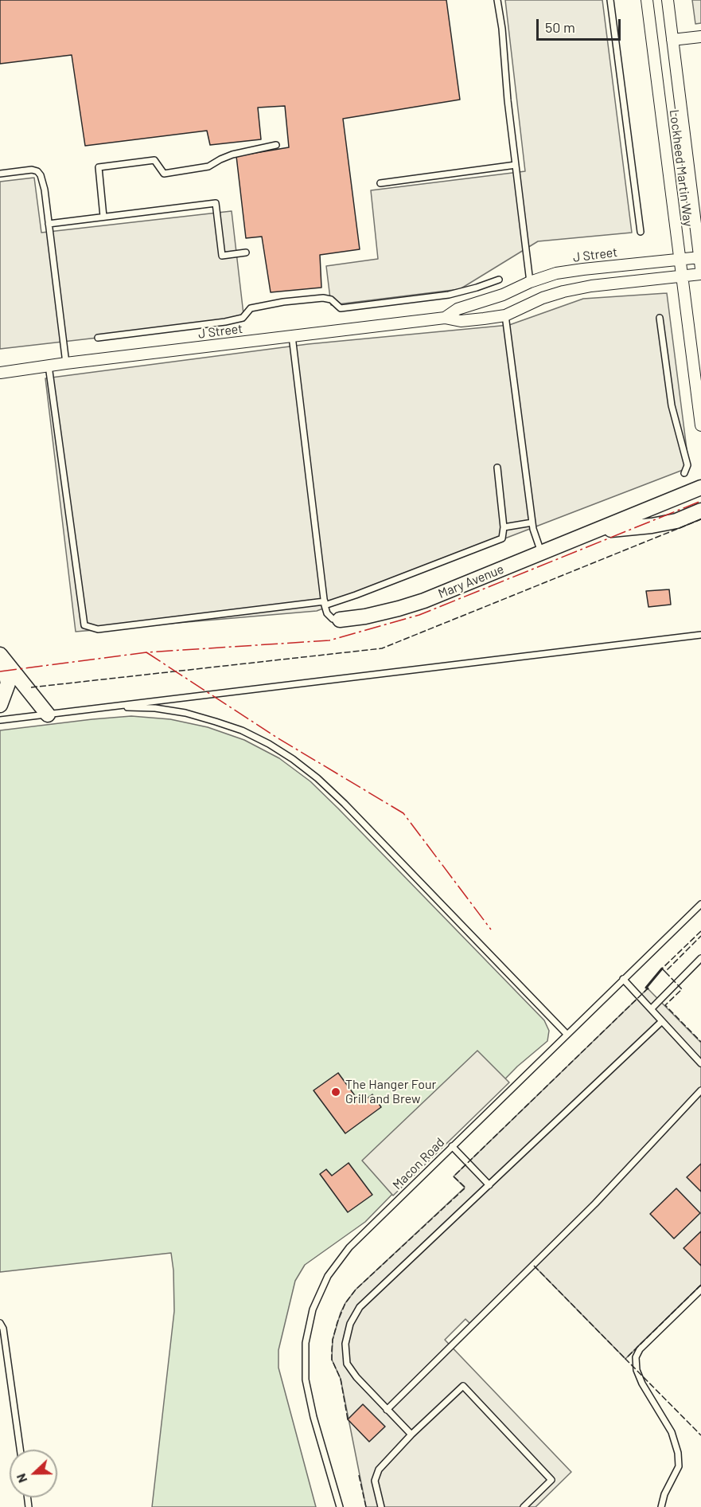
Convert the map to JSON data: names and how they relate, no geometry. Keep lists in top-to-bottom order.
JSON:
{
  "streets": {
    "street": ["Lockheed Martin Way", "J Street", "Mary Avenue"],
    "lane": ["Macon Road"]
  },
  "crossings": [
    ["Lockheed Martin Way", "J Street"]
  ],
  "places": ["The Hanger Four Grill and Brew"],
  "scale_bar": "50 m",
  "north": "left"
}
